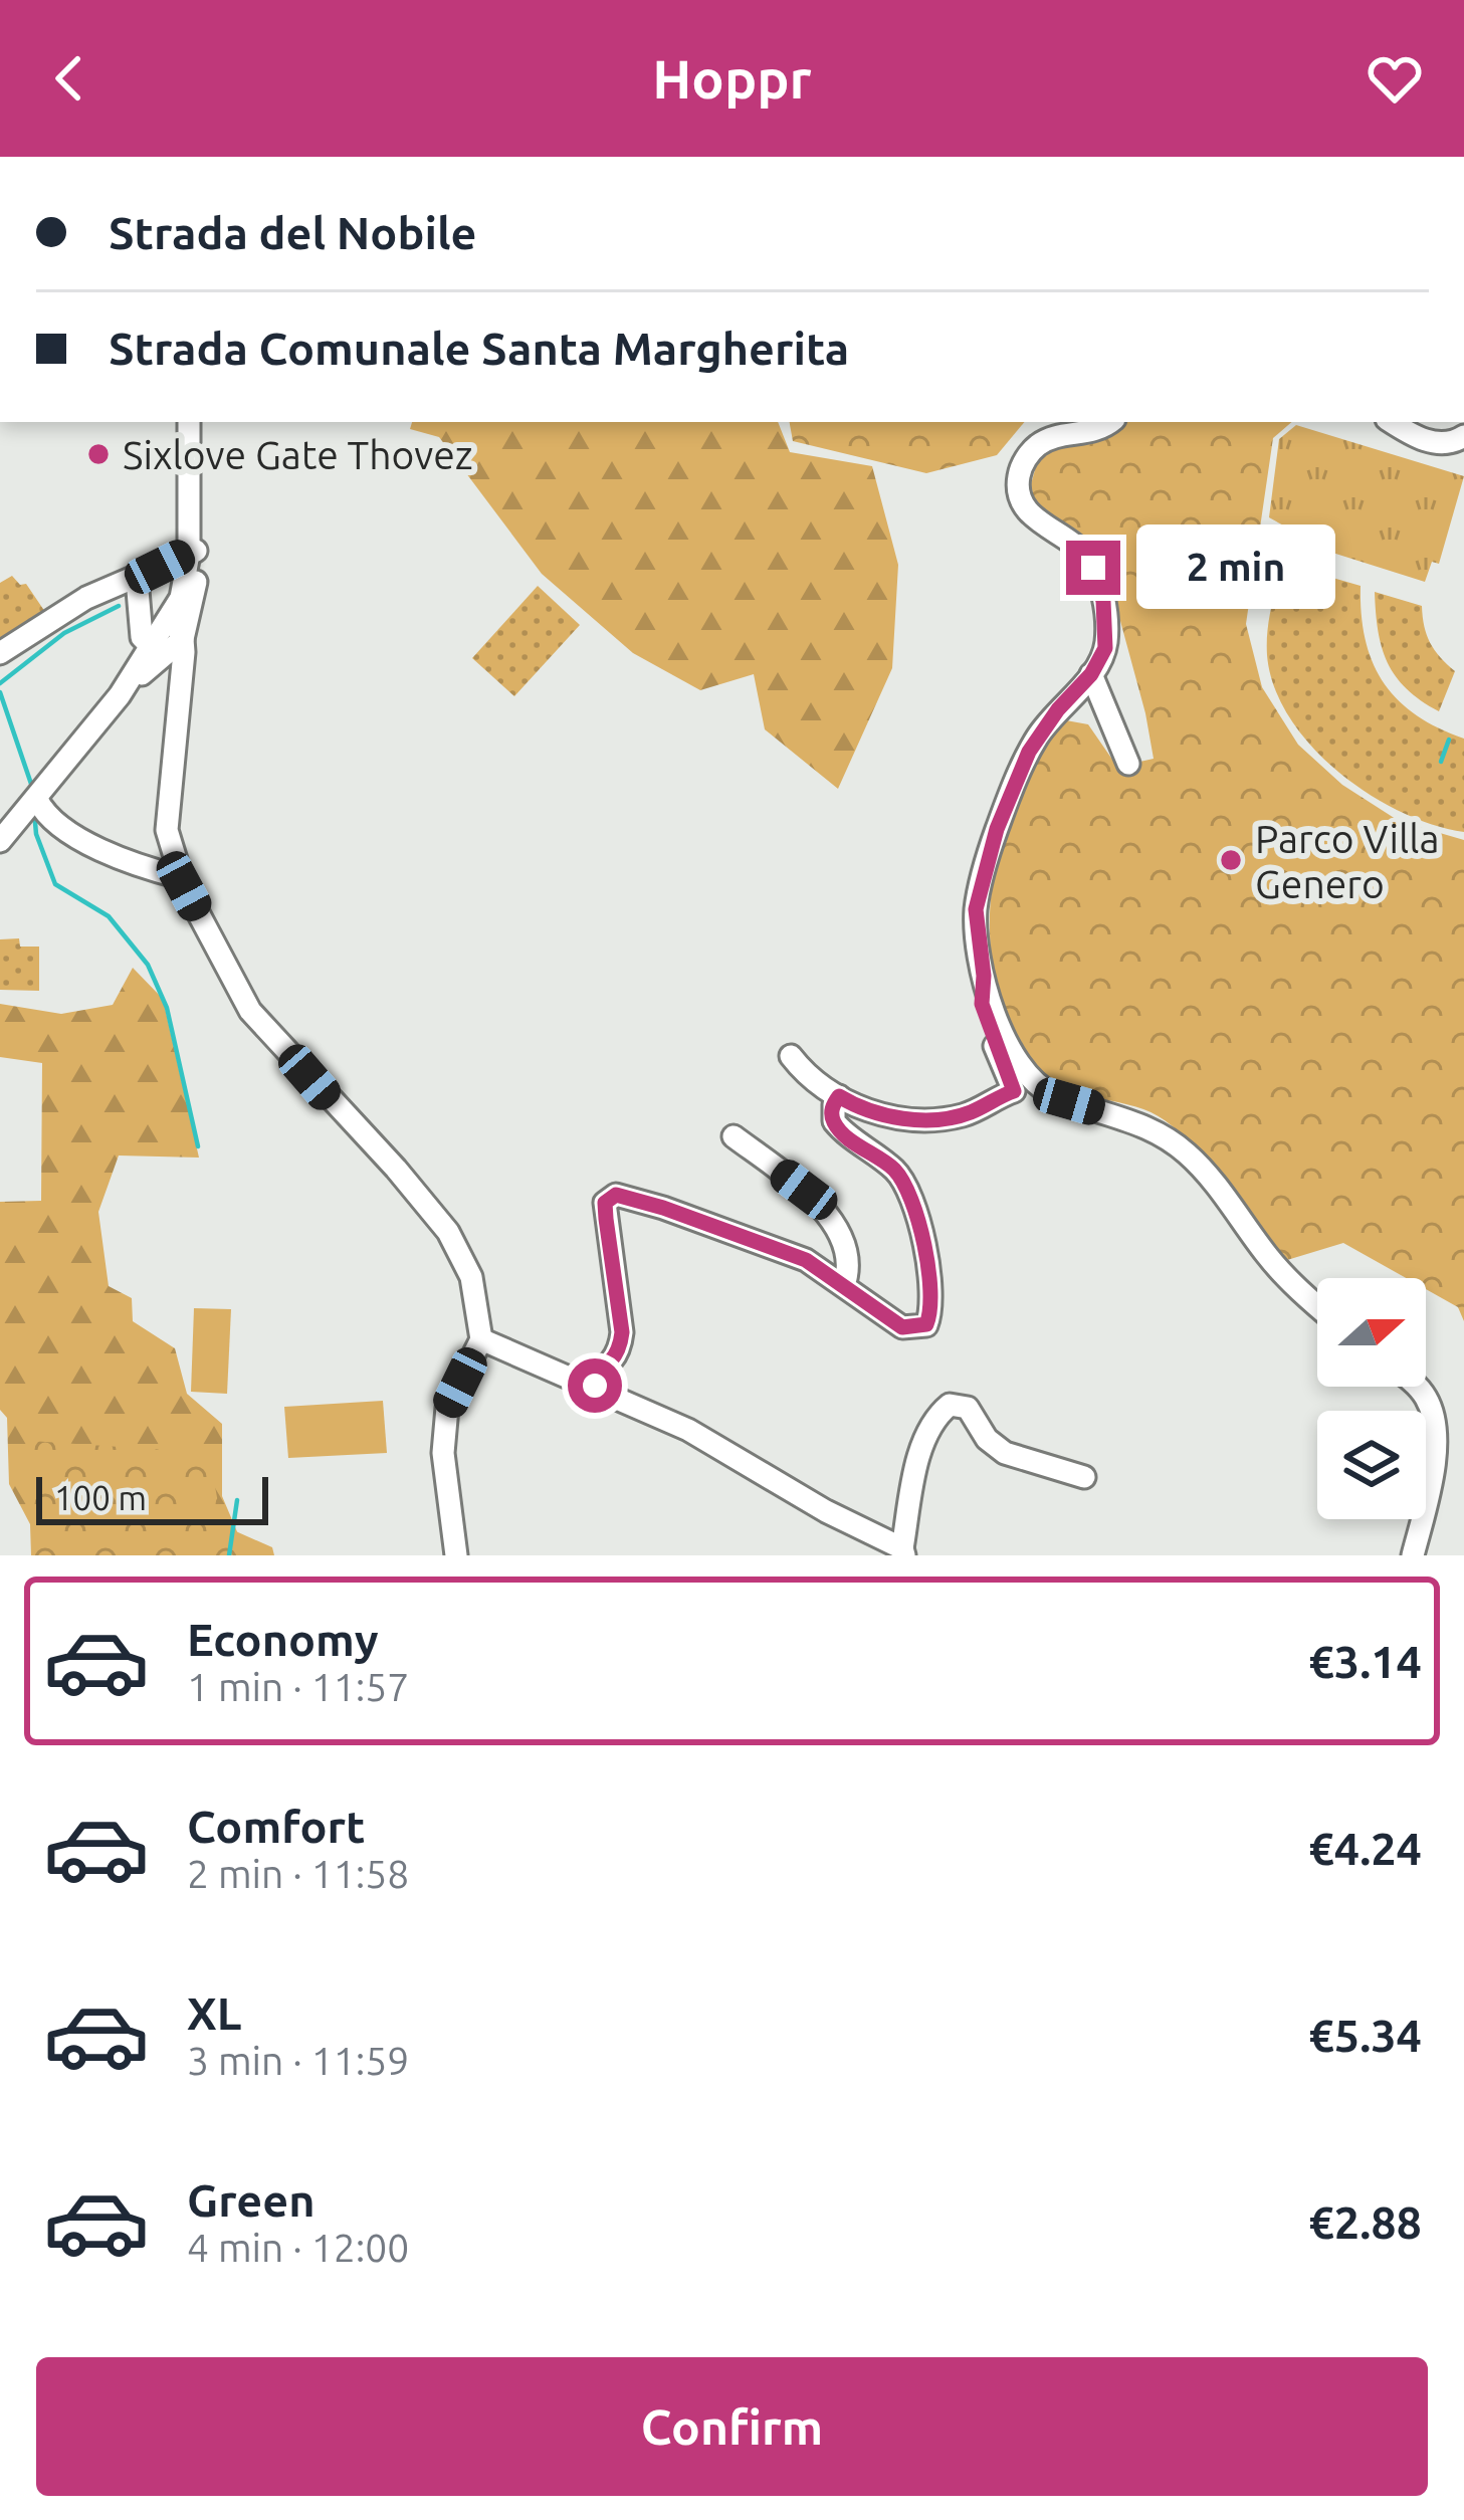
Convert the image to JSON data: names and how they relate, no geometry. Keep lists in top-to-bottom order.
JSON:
{
  "places": ["Sixlove Gate Thovez", "Parco Villa Genero"],
  "scale_bar": "100 m",
  "north": "right",
  "page": {
    "header": "Hoppr",
    "banner": ["Strada del Nobile", "Strada Comunale Santa Margherita"],
    "bubble": "2 min",
    "scale": "100 m",
    "list": [
      {
        "name": "Economy",
        "note": "1 min · 11:57",
        "value": "€3.14"
      },
      {
        "name": "Comfort",
        "note": "2 min · 11:58",
        "value": "€4.24"
      },
      {
        "name": "XL",
        "note": "3 min · 11:59",
        "value": "€5.34"
      },
      {
        "name": "Green",
        "note": "4 min · 12:00",
        "value": "€2.88"
      }
    ],
    "buttons": "Confirm"
  }
}
